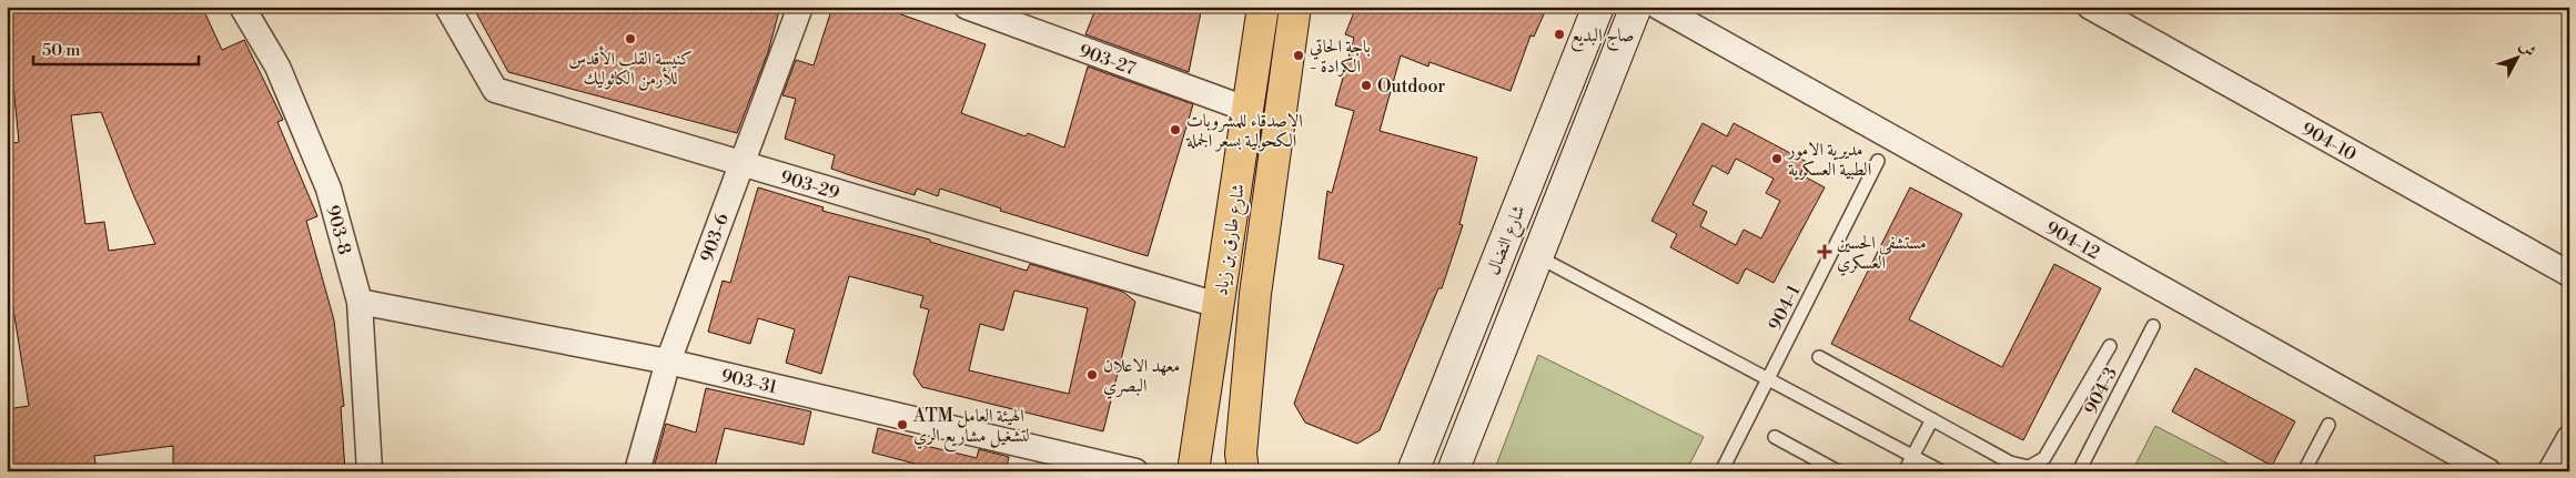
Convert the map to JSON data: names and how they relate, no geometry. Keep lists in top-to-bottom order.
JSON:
{
  "streets": {
    "main road": ["شارع طارق بن زياد", "شارع النضال"],
    "street": [
      "903-27",
      "904-10",
      "903-29",
      "903-8",
      "903-6",
      "904-12",
      "903-31"
    ],
    "lane": ["904-1", "904-3"]
  },
  "crossings": [
    ["903-27", "شارع طارق بن زياد"],
    ["903-29", "903-6"],
    ["903-29", "شارع طارق بن زياد"],
    ["903-8", "903-31"],
    ["903-6", "903-31"]
  ],
  "places": {
    "other": [
      "صاج البديع",
      "كنيسة القلب الأقدس للأرمن الكاثوليك",
      "باجة الحاتي - الكرادة",
      "Outdoor",
      "الاصدقاء للمشروبات الكحولية بسعر الجملة",
      "مديرية الامور الطبية العسكرية",
      "معهد الاعلان البصري",
      "ATM الهيئة العامل لتشغيل مشاريع الري"
    ],
    "health": ["مستشفى الحسين العسكري"]
  },
  "scale_bar": "50 m",
  "north": "top right"
}
